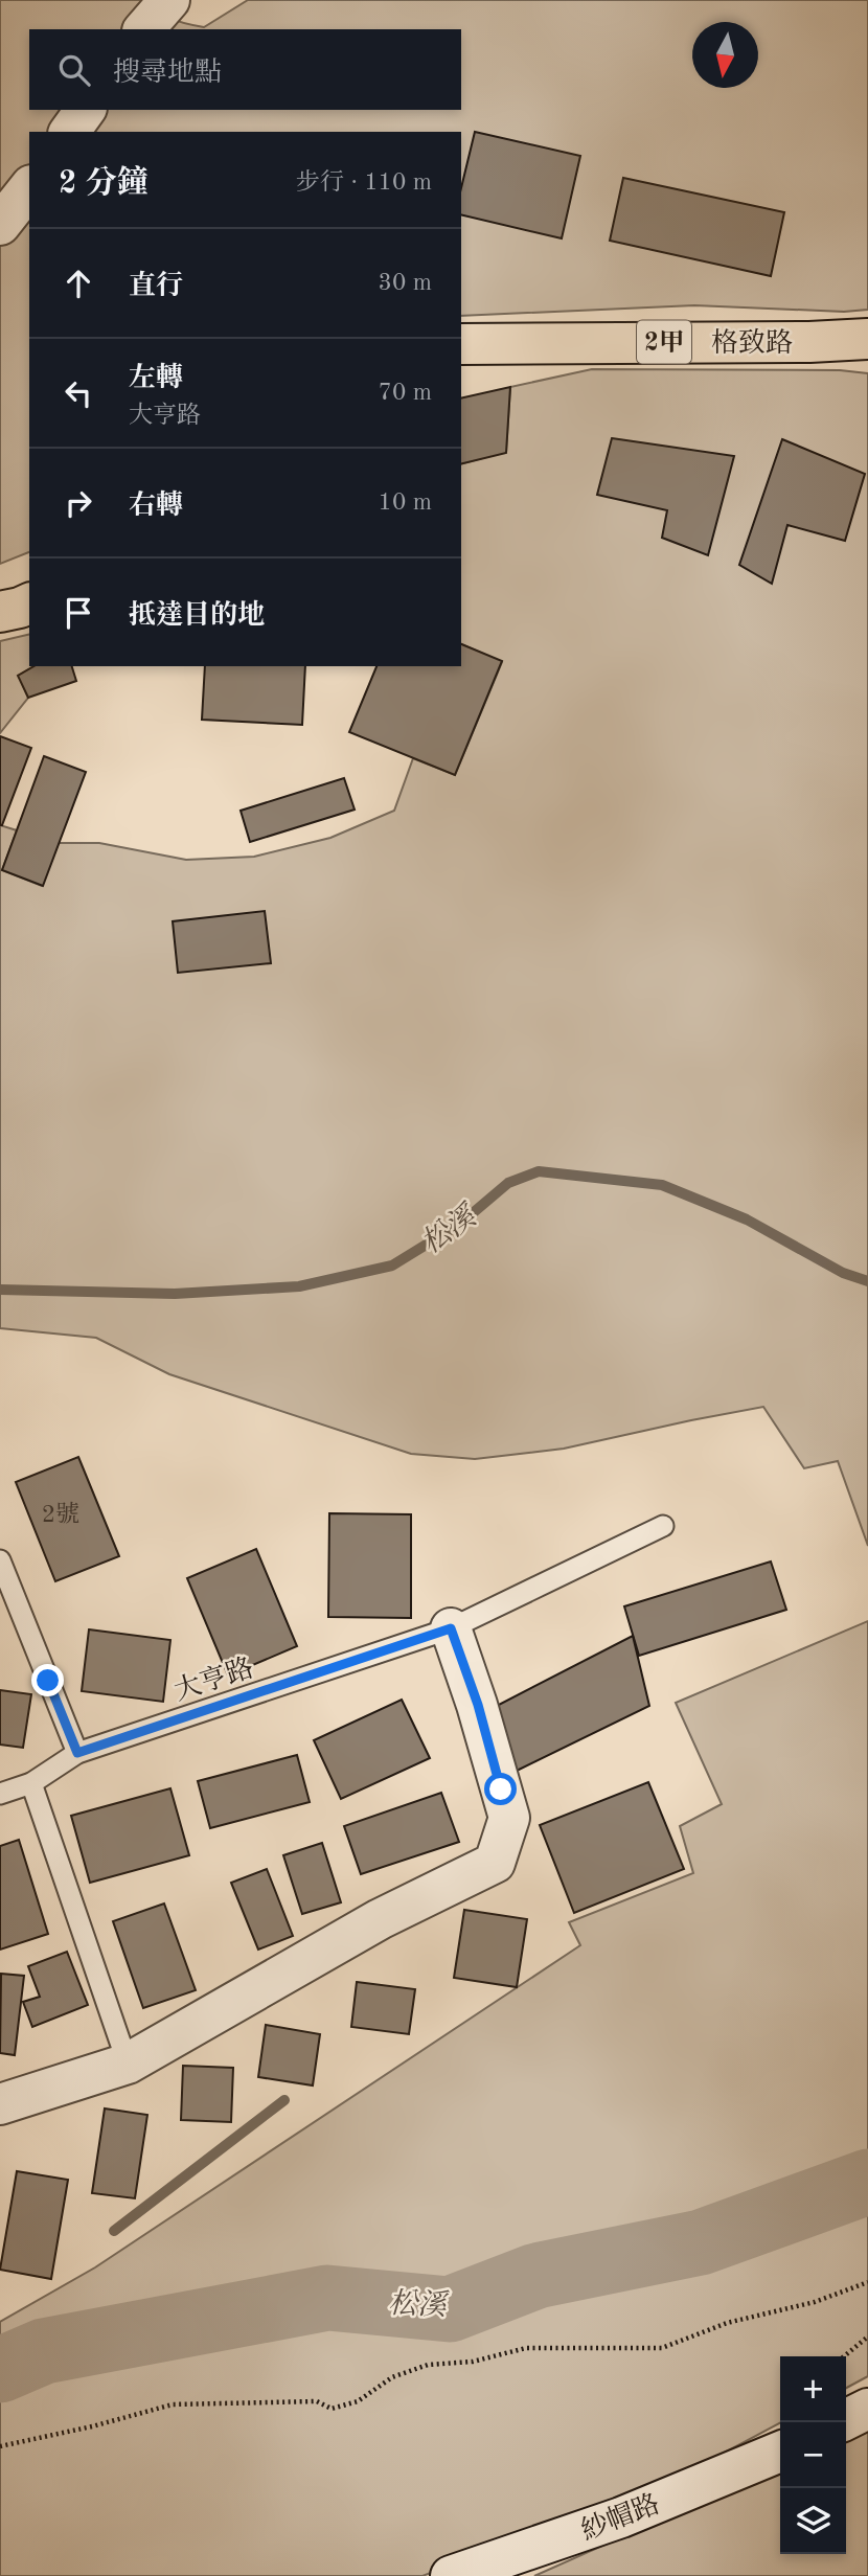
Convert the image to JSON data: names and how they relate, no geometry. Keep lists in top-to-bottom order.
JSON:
{
  "streets": {
    "main road": ["2甲", "格致路"],
    "street": ["紗帽路"],
    "lane": ["大亨路"]
  },
  "water": ["松溪"],
  "house_numbers": ["2號"],
  "north": "bottom",
  "page": {
    "search": "搜尋地點",
    "heading": ["2 分鐘", "步行 · 110 m"],
    "list": [
      ["直行", "30 m"],
      ["左轉", "大亨路", "70 m"],
      ["右轉", "10 m"],
      "抵達目的地"
    ],
    "map_buttons": ["+", "−"]
  }
}
